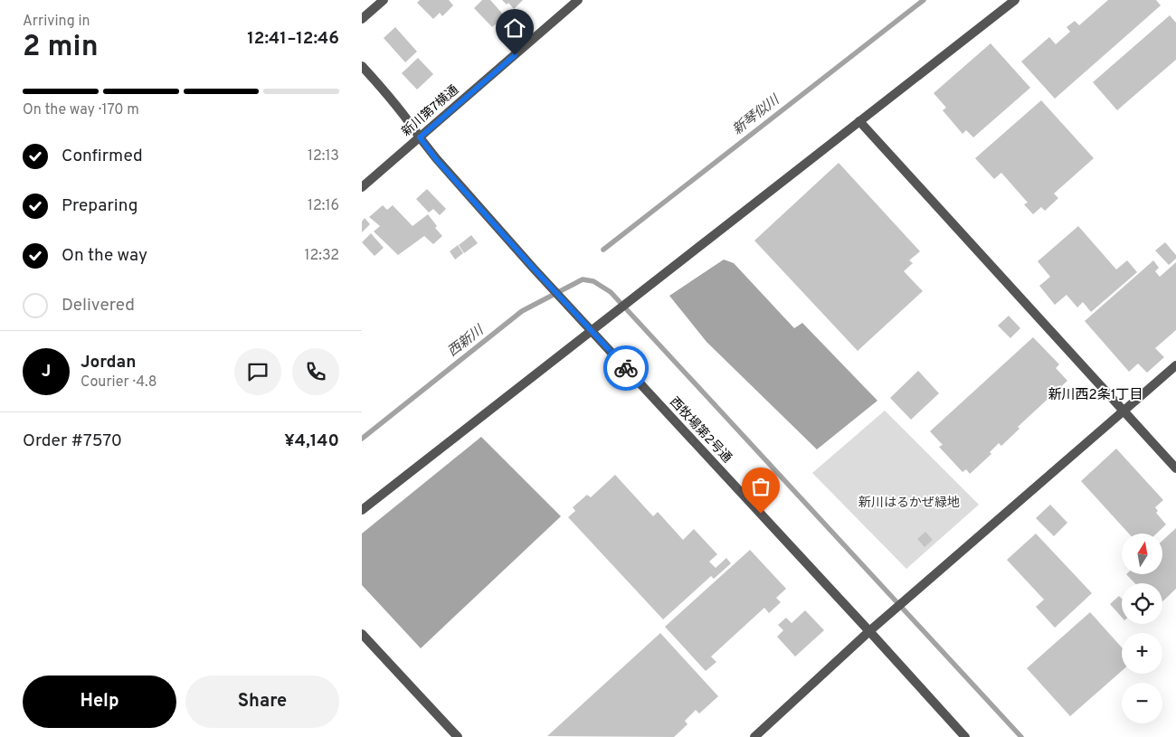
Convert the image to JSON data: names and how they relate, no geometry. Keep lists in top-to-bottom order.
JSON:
{
  "streets": {
    "street": ["新川第7横通", "西牧場第2号通"]
  },
  "crossings": [
    ["新川第7横通", "西牧場第2号通"]
  ],
  "districts": ["新川西2条1丁目"],
  "water": ["新琴似川", "西新川"],
  "parks": ["新川はるかぜ緑地"],
  "north": "top",
  "page": {
    "heading": ["2 min", "Arriving in", "12:41–12:46"],
    "panel": [
      "Jordan",
      "Courier · 4.8",
      "Order #7570",
      "¥4,140"
    ],
    "bar": "On the way · 170 m",
    "list": [
      ["Confirmed", "12:13"],
      ["Preparing", "12:16"],
      ["On the way", "12:32"],
      "Delivered"
    ],
    "round": "J",
    "map_buttons": ["+", "−"],
    "buttons": ["Help", "Share"]
  }
}
